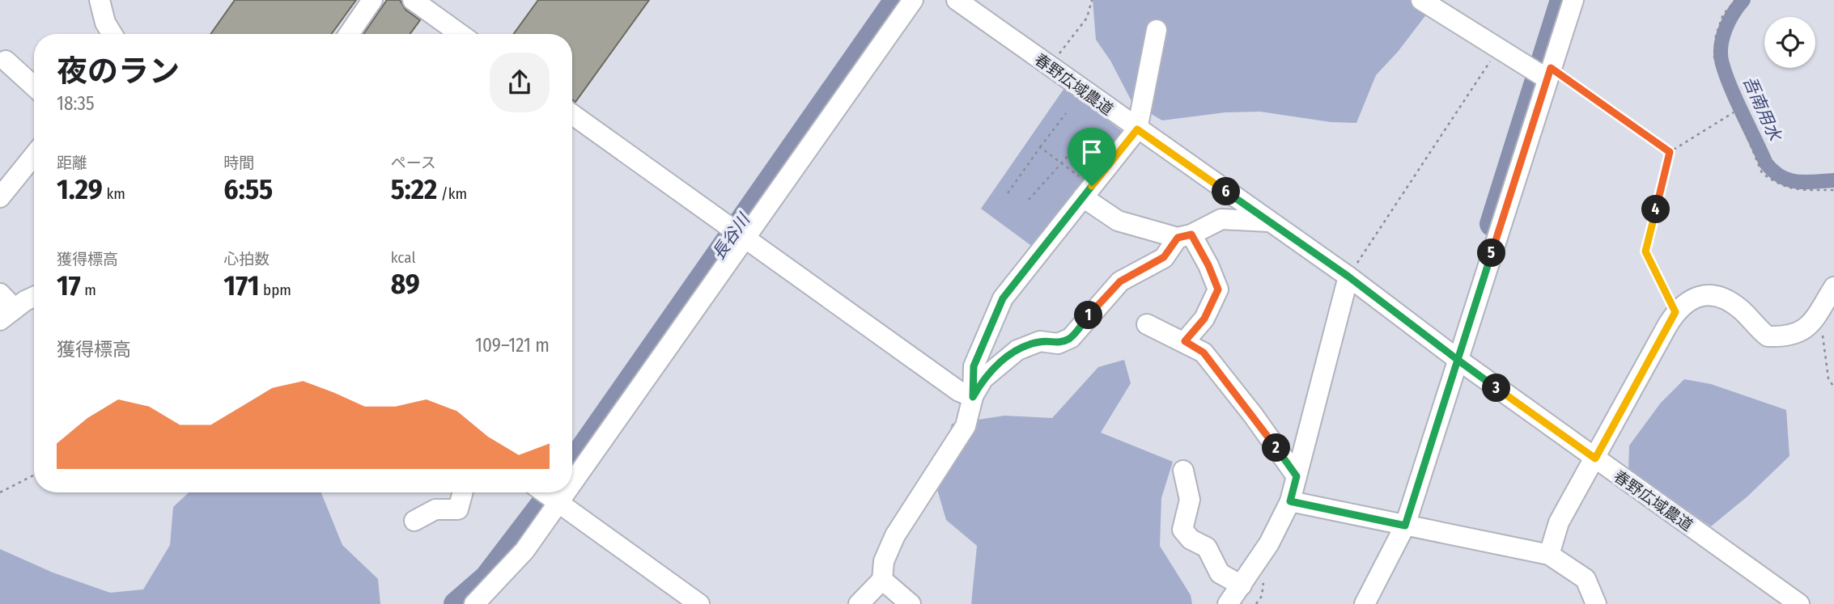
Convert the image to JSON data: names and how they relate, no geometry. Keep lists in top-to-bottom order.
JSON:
{
  "streets": {
    "street": ["春野広域農道"]
  },
  "water": ["吾南用水", "長谷川"],
  "page": {
    "heading": ["夜のラン", "18:35"],
    "stats": [
      ["距離", "1.29 km"],
      ["時間", "6:55"],
      ["ペース", "5:22 /km"],
      ["獲得標高", "17 m"],
      ["心拍数", "171 bpm"],
      ["kcal", "89"]
    ],
    "pins": [
      "6",
      "4",
      "5",
      "1",
      "3",
      "2"
    ],
    "chart": ["獲得標高", "109–121 m"]
  }
}
